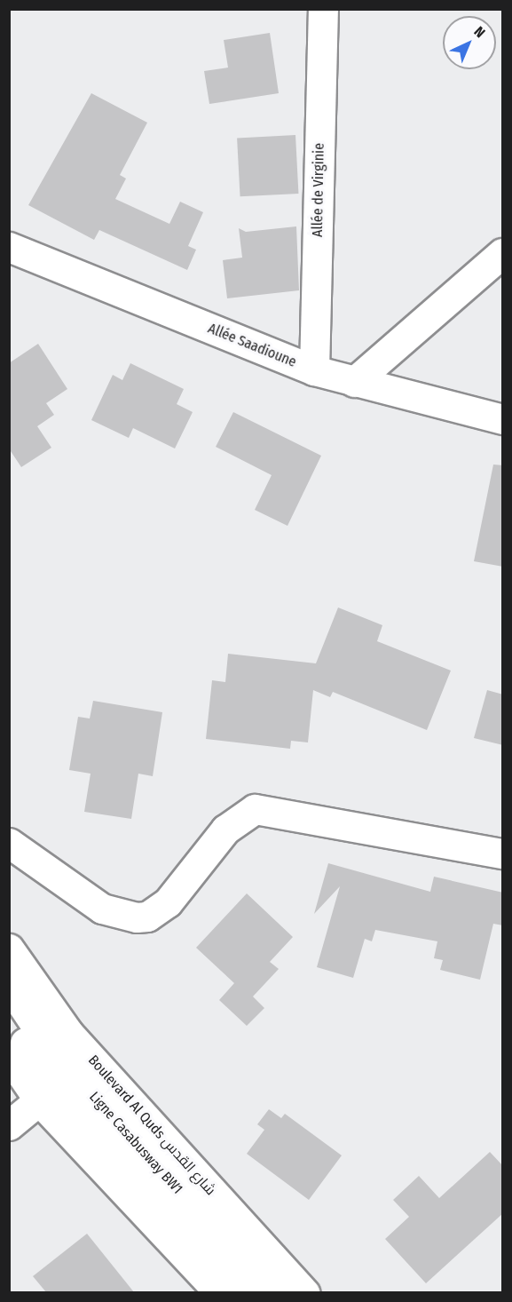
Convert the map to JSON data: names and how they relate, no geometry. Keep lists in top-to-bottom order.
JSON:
{
  "streets": {
    "street": [
      "Allée de Virginie",
      "Allée Saadioune",
      "Boulevard Al Quds شارع القدس",
      "Ligne Casabusway BW1"
    ]
  },
  "crossings": [
    ["Allée de Virginie", "Allée Saadioune"]
  ],
  "north": "top right"
}
